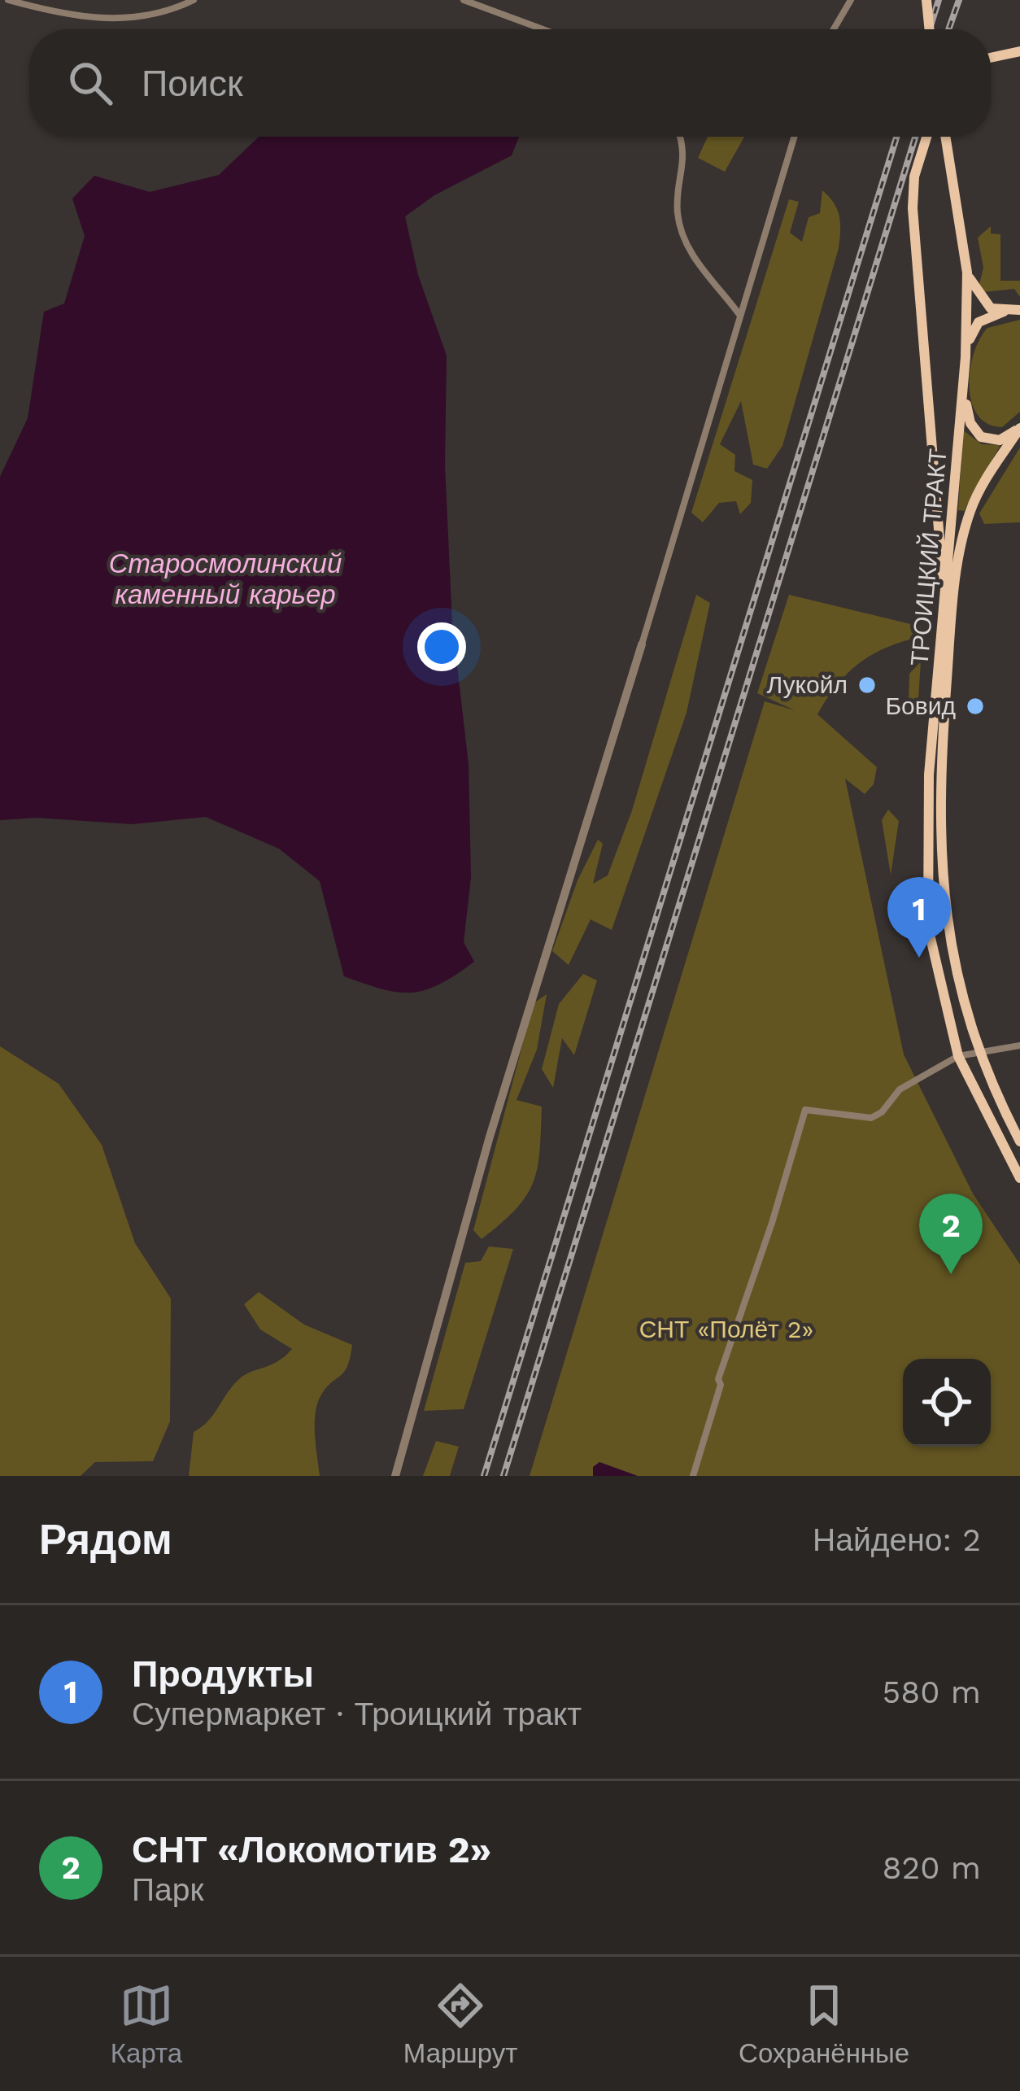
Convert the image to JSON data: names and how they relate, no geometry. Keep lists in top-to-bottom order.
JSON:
{
  "streets": {
    "main road": ["ТРОИЦКИЙ ТРАКТ"]
  },
  "water": ["Старосмолинский каменный карьер"],
  "parks": ["СНТ «Полёт 2»"],
  "places": ["Лукойл", "Бовид"],
  "page": {
    "search": "Поиск",
    "pins": ["1", "2"],
    "heading": ["Рядом", "Найдено: 2"],
    "list": [
      {
        "mark": "1",
        "name": "Продукты",
        "note": "Супермаркет · Троицкий тракт",
        "value": "580 m"
      },
      {
        "mark": "2",
        "name": "СНТ «Локомотив 2»",
        "note": "Парк",
        "value": "820 m"
      }
    ],
    "nav": ["Карта", "Маршрут", "Сохранённые"]
  }
}
